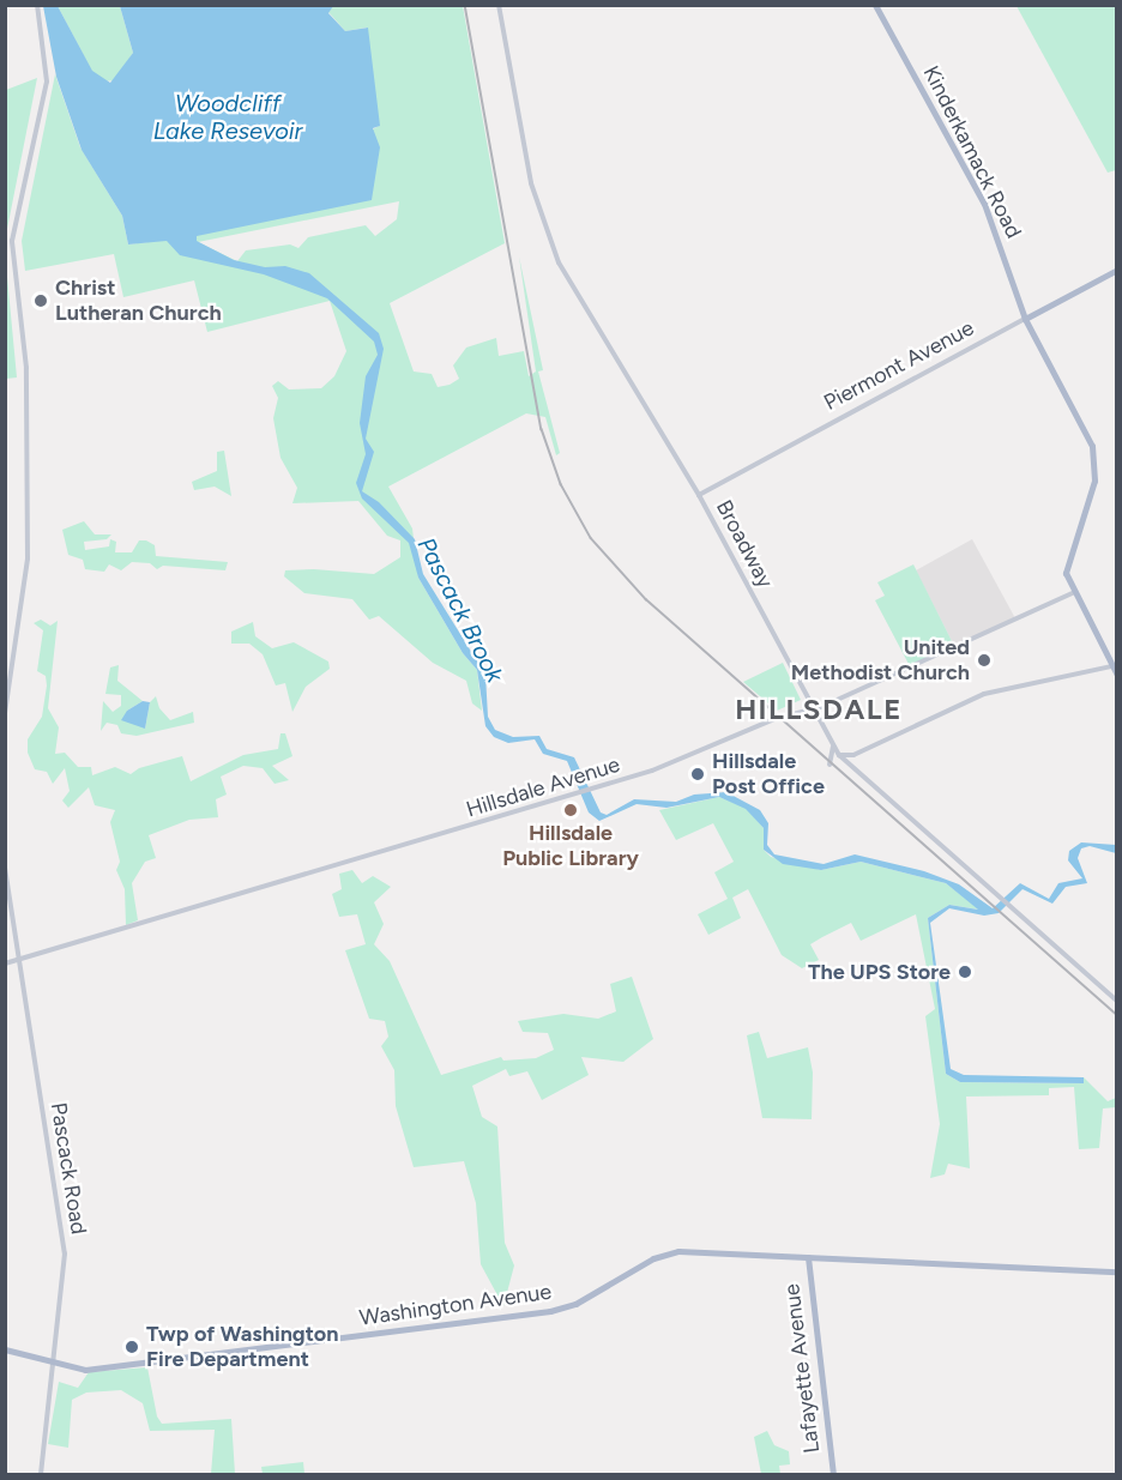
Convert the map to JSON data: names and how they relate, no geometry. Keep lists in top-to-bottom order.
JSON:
{
  "streets": {
    "main road": [
      "Kinderkamack Road",
      "Piermont Avenue",
      "Washington Avenue",
      "Lafayette Avenue"
    ],
    "street": ["Broadway", "Hillsdale Avenue", "Pascack Road"]
  },
  "crossings": [
    ["Kinderkamack Road", "Piermont Avenue"],
    ["Kinderkamack Road", "Hillsdale Avenue"],
    ["Piermont Avenue", "Broadway"],
    ["Broadway", "Hillsdale Avenue"],
    ["Hillsdale Avenue", "Pascack Road"],
    ["Pascack Road", "Washington Avenue"],
    ["Washington Avenue", "Lafayette Avenue"]
  ],
  "districts": ["HILLSDALE"],
  "water": ["Woodcliff Lake Resevoir", "Pascack Brook"],
  "places": [
    "Christ Lutheran Church",
    "United Methodist Church",
    "Hillsdale Post Office",
    "Hillsdale Public Library",
    "The UPS Store",
    "Twp of Washington Fire Department"
  ]
}
